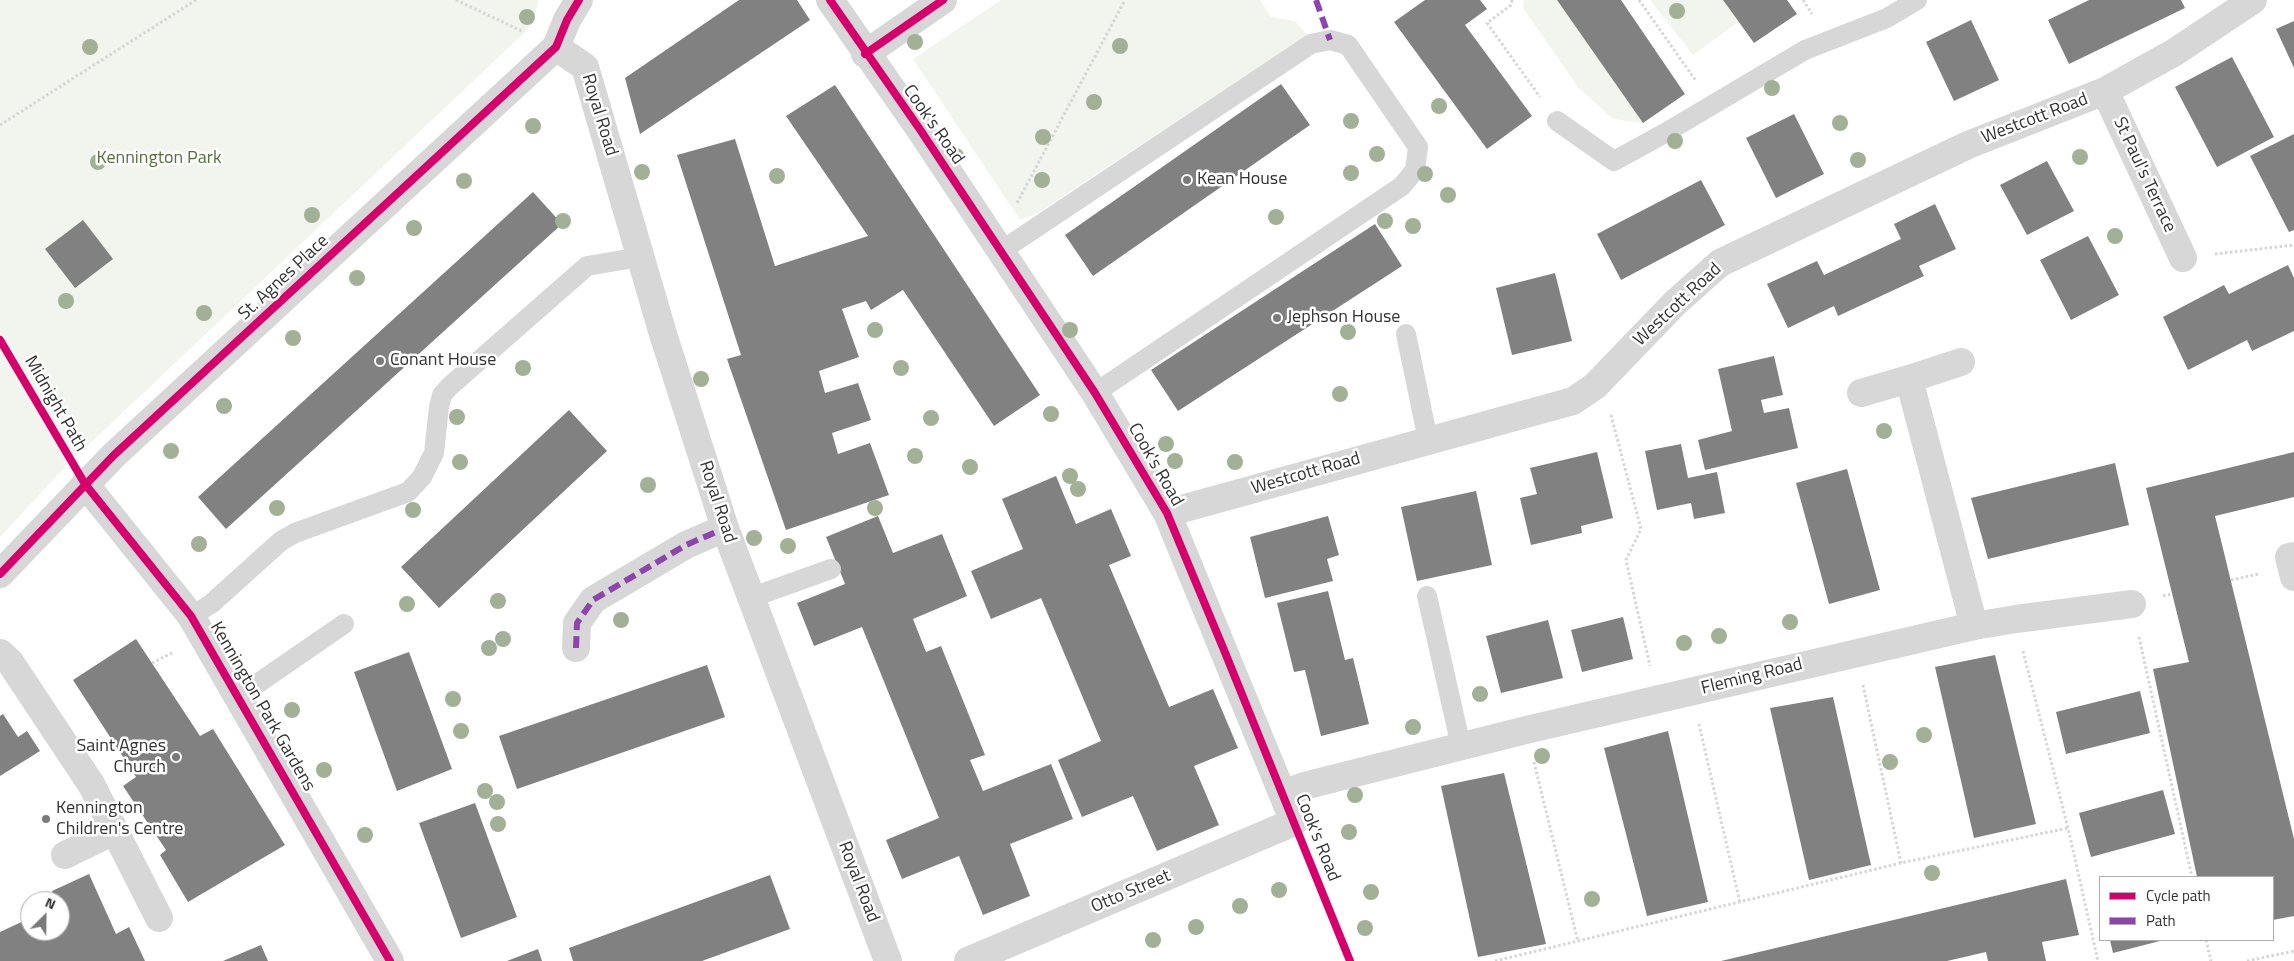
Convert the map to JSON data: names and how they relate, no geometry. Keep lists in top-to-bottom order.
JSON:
{
  "streets": {
    "street": [
      "Royal Road",
      "Westcott Road",
      "Cook's Road",
      "St Paul's Terrace",
      "St. Agnes Place",
      "Fleming Road",
      "Kennington Park Gardens",
      "Otto Street"
    ],
    "cycle path": ["Midnight Path"]
  },
  "crossings": [
    ["Royal Road", "St. Agnes Place"],
    ["Westcott Road", "Cook's Road"],
    ["Westcott Road", "St Paul's Terrace"],
    ["Cook's Road", "Fleming Road"],
    ["Cook's Road", "Otto Street"],
    ["St. Agnes Place", "Kennington Park Gardens"]
  ],
  "parks": ["Kennington Park"],
  "places": [
    "Kean House",
    "Jephson House",
    "Conant House",
    "Saint Agnes Church",
    "Kennington Children's Centre"
  ],
  "legend": ["Cycle path", "Path"],
  "north": "top right"
}
